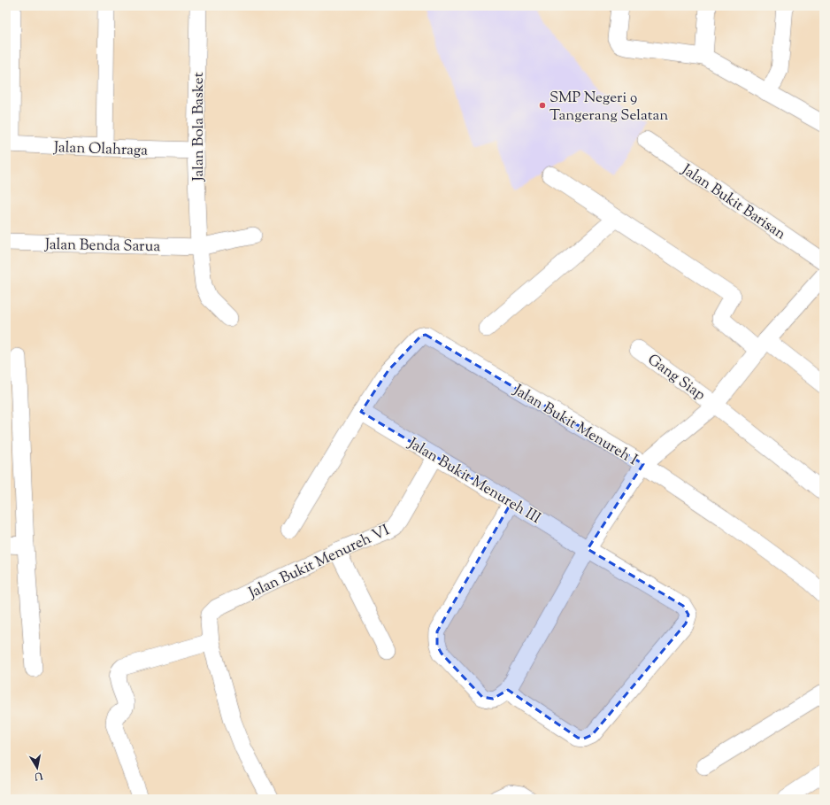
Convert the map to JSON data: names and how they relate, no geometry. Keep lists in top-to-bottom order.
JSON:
{
  "streets": {
    "street": [
      "Jalan Bola Basket",
      "Jalan Olahraga",
      "Jalan Bukit Barisan",
      "Jalan Benda Sarua",
      "Gang Siap",
      "Jalan Bukit Menureh I",
      "Jalan Bukit Menureh III",
      "Jalan Bukit Menureh VI"
    ]
  },
  "crossings": [
    ["Jalan Bola Basket", "Jalan Olahraga"],
    ["Jalan Bola Basket", "Jalan Benda Sarua"],
    ["Jalan Bukit Menureh I", "Jalan Bukit Menureh III"],
    ["Jalan Bukit Menureh III", "Jalan Bukit Menureh VI"]
  ],
  "places": ["SMP Negeri 9 Tangerang Selatan"],
  "north": "bottom"
}
